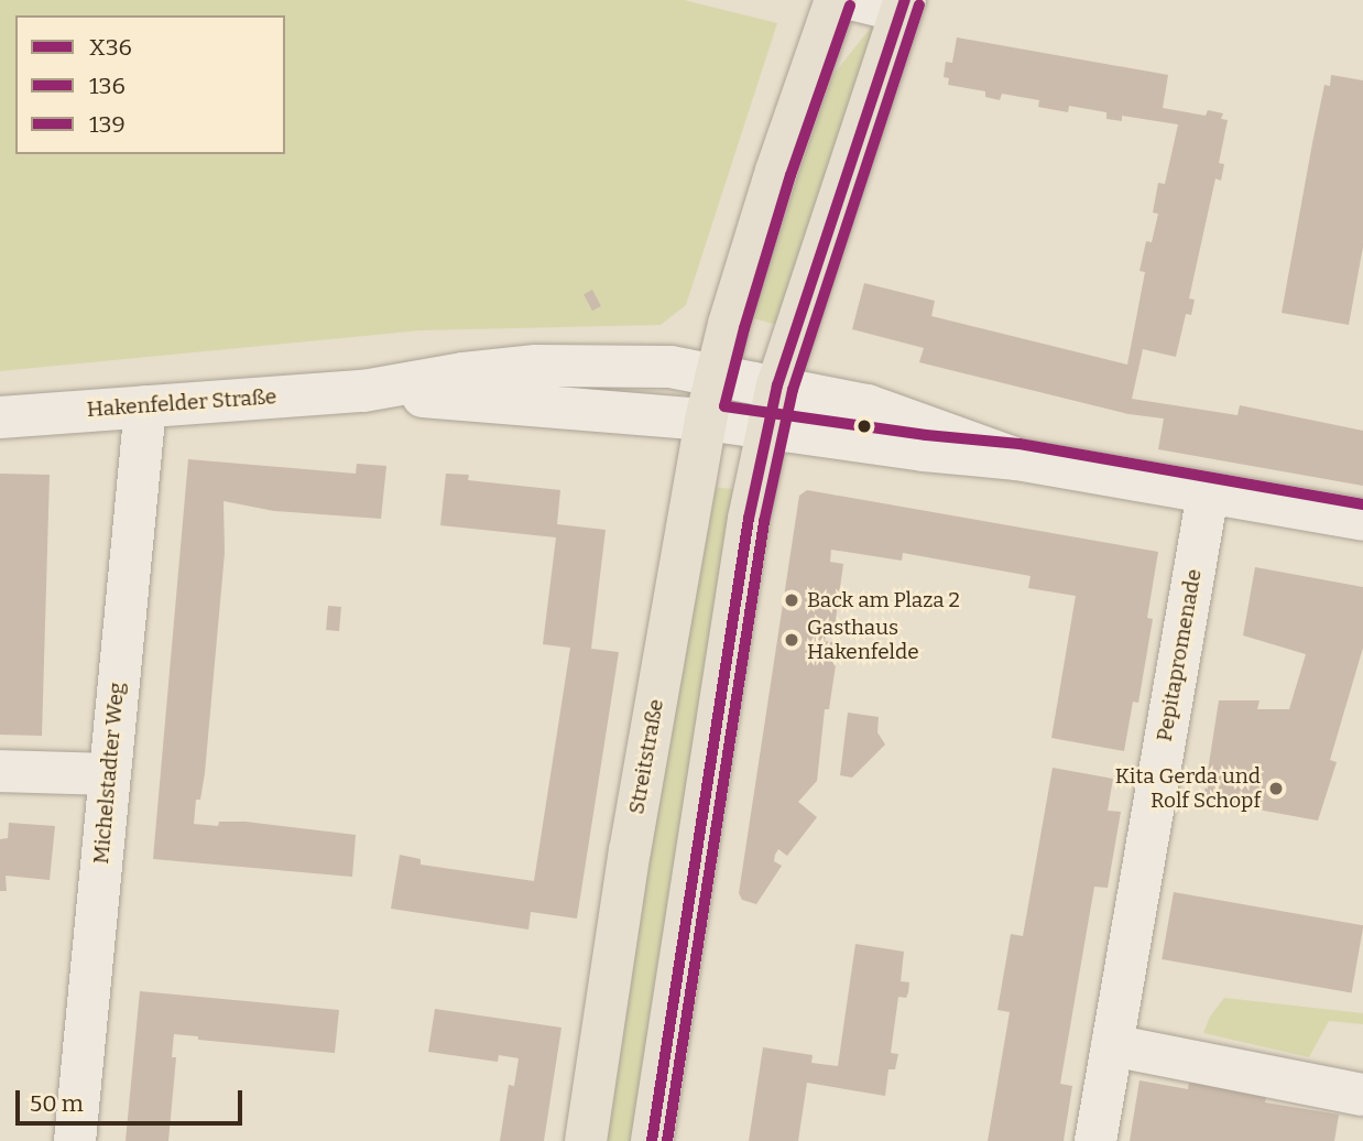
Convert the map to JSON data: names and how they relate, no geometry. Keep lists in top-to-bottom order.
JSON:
{
  "streets": {
    "main road": ["Streitstraße"],
    "street": ["Hakenfelder Straße", "Pepitapromenade", "Michelstadter Weg"]
  },
  "crossings": [
    ["Hakenfelder Straße", "Streitstraße"],
    ["Hakenfelder Straße", "Michelstadter Weg"]
  ],
  "places": ["Back am Plaza 2", "Gasthaus Hakenfelde", "Kita Gerda und Rolf Schopf"],
  "lines": ["transit line X36", "transit line 136", "transit line 139"],
  "legend": ["X36", "136", "139"],
  "scale_bar": "50 m"
}
